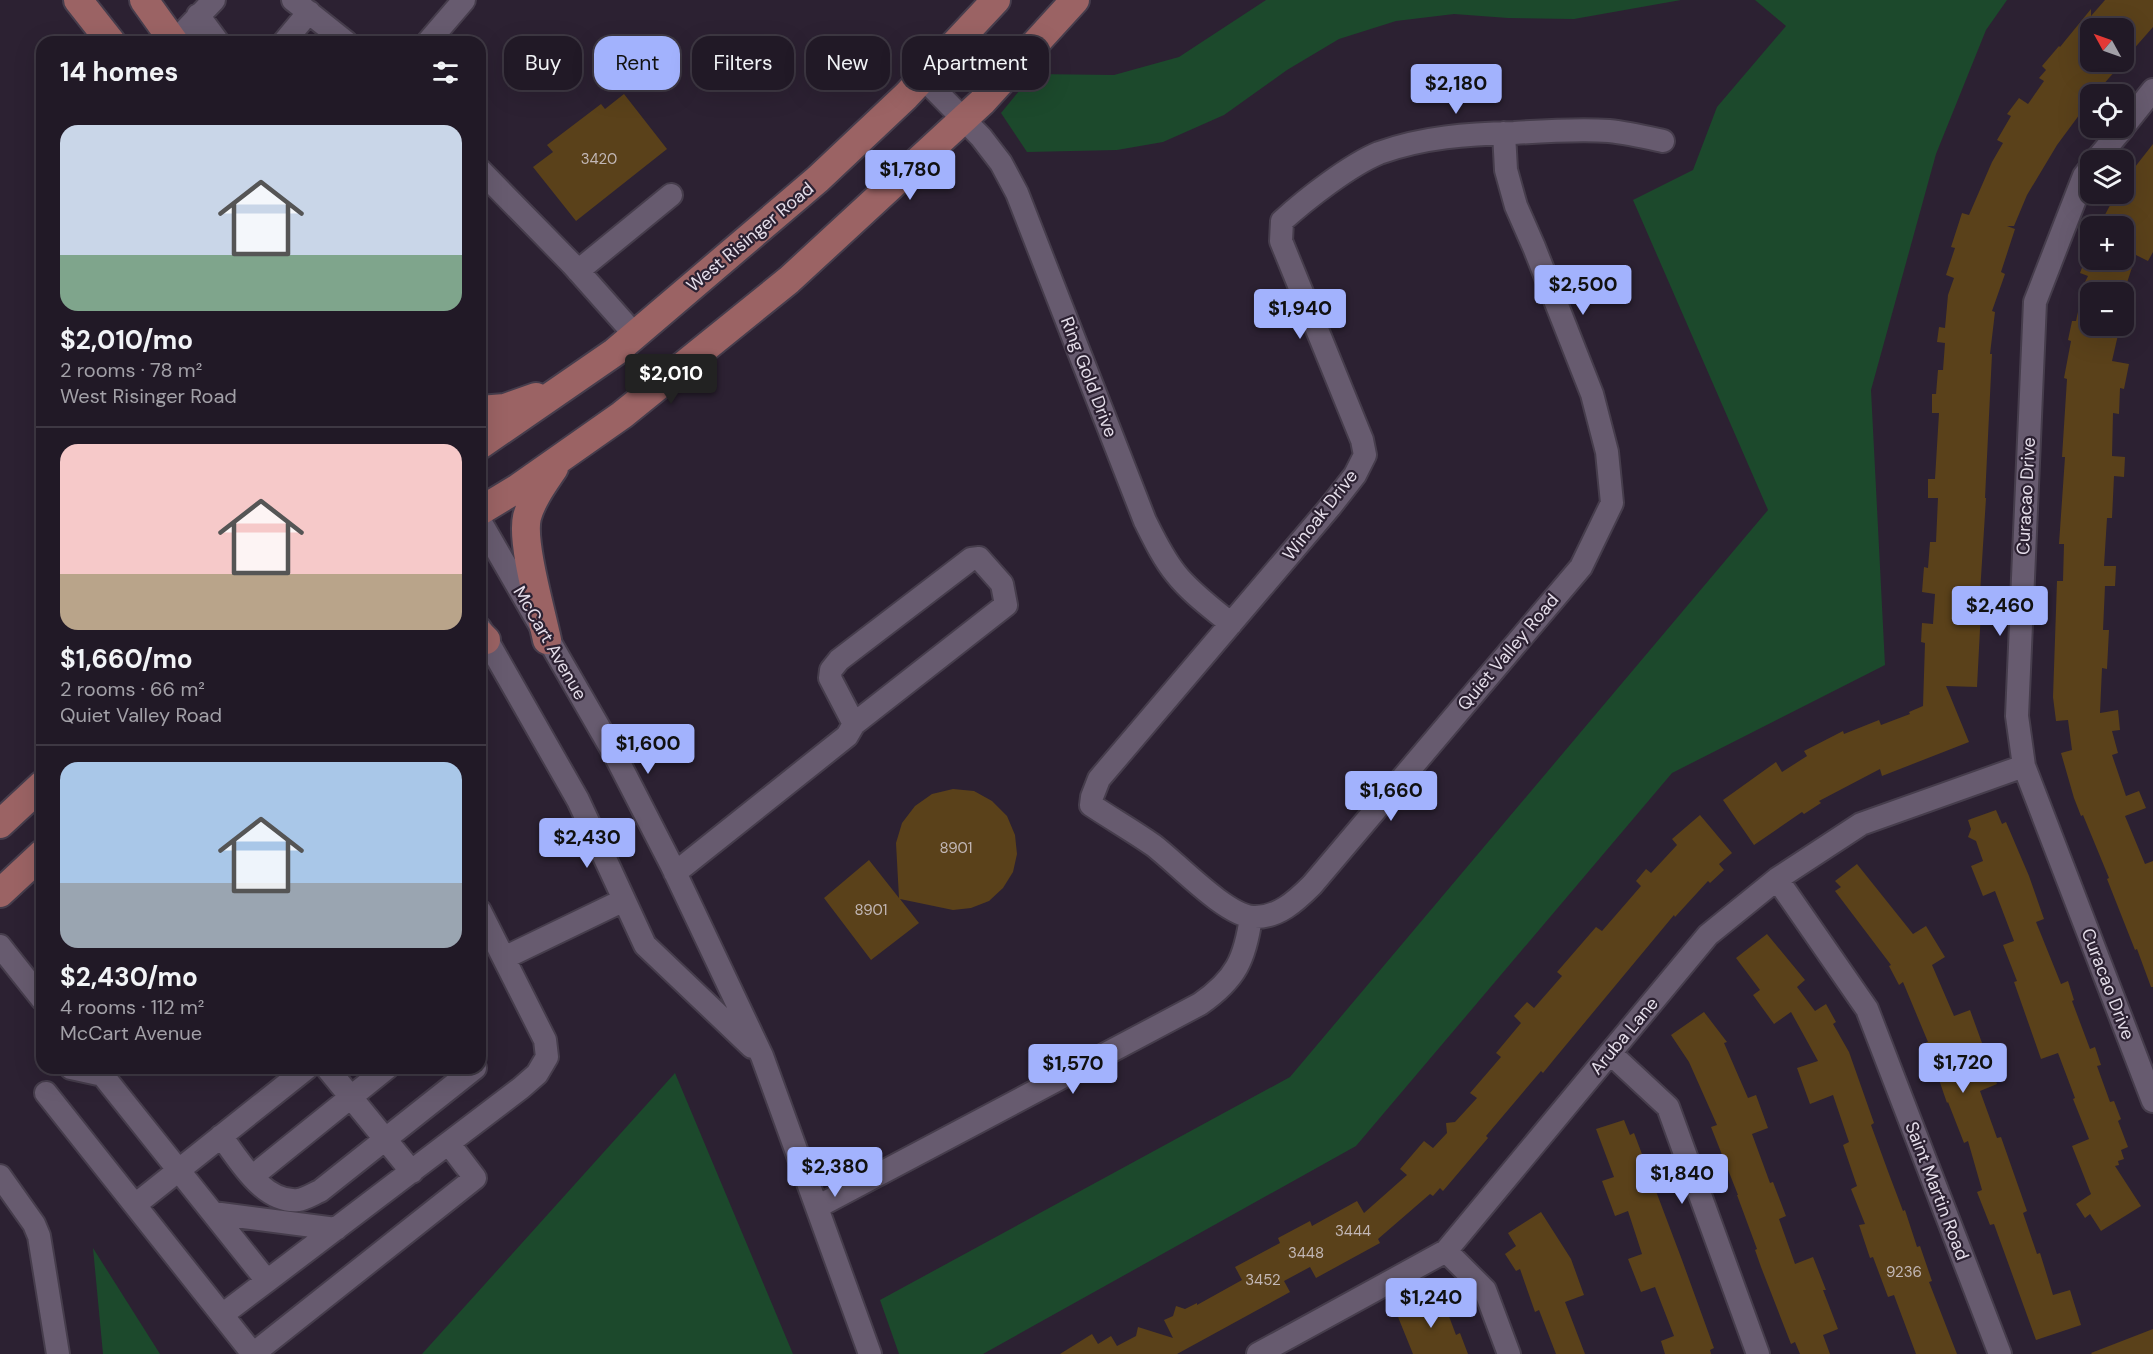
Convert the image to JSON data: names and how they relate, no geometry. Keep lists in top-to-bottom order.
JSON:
{
  "streets": {
    "main road": ["West Risinger Road"],
    "street": [
      "Ring Gold Drive",
      "Curacao Drive",
      "Winoak Drive",
      "McCart Avenue",
      "Quiet Valley Road",
      "Aruba Lane",
      "Saint Martin Road"
    ]
  },
  "crossings": [
    ["Ring Gold Drive", "Winoak Drive"],
    ["Curacao Drive", "Aruba Lane"],
    ["Winoak Drive", "Quiet Valley Road"],
    ["Aruba Lane", "Saint Martin Road"]
  ],
  "house_numbers": [
    "3420",
    "8901",
    "8901",
    "3444",
    "3448",
    "9236",
    "3452"
  ],
  "north": "top left",
  "page": {
    "map_buttons": ["+", "−"],
    "chip": [
      "Buy",
      "Rent",
      "Filters",
      "New",
      "Apartment"
    ],
    "heading": "14 homes",
    "price": [
      "$2,180",
      "$1,780",
      "$2,500",
      "$1,940",
      "$2,010",
      "$2,460",
      "$1,600",
      "$1,660",
      "$2,430",
      "$1,720",
      "$1,570",
      "$2,380",
      "$1,840",
      "$1,240"
    ],
    "list": [
      {
        "name": "$2,010/mo",
        "note": "2 rooms · 78 m² · West Risinger Road"
      },
      {
        "name": "$1,660/mo",
        "note": "2 rooms · 66 m² · Quiet Valley Road"
      },
      {
        "name": "$2,430/mo",
        "note": "4 rooms · 112 m² · McCart Avenue"
      }
    ]
  }
}
